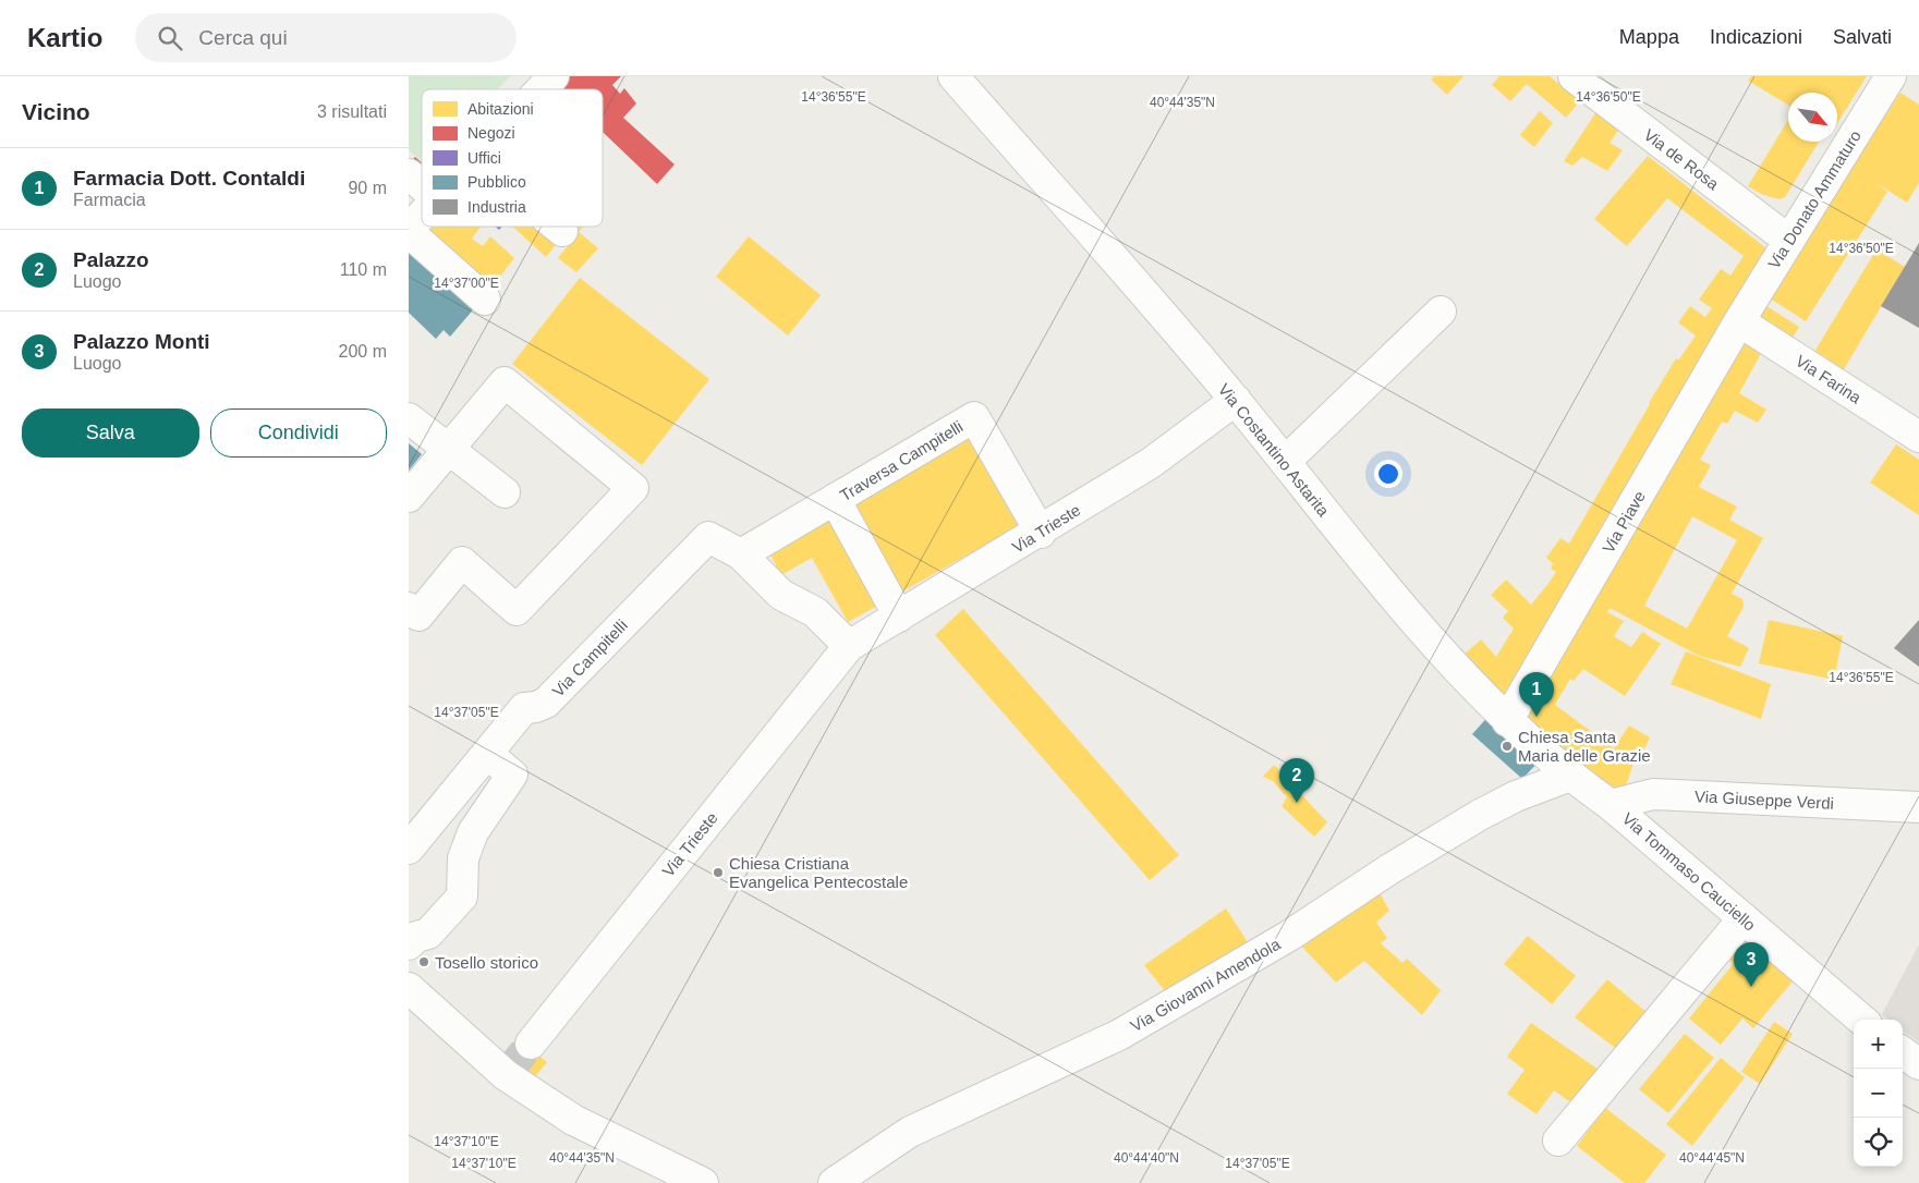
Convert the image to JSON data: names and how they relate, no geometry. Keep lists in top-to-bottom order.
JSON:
{
  "streets": {
    "street": [
      "Via de Rosa",
      "Via Donato Ammaturo",
      "Via Farina",
      "Via Costantino Astarita",
      "Traversa Campitelli",
      "Via Piave",
      "Via Trieste",
      "Via Campitelli",
      "Via Giuseppe Verdi",
      "Via Tommaso Cauciello",
      "Via Giovanni Amendola"
    ]
  },
  "crossings": [
    ["Via de Rosa", "Via Donato Ammaturo"],
    ["Via Donato Ammaturo", "Via Farina"],
    ["Via Donato Ammaturo", "Via Piave"],
    ["Via Farina", "Via Piave"],
    ["Via Costantino Astarita", "Via Piave"],
    ["Via Costantino Astarita", "Via Trieste"],
    ["Via Costantino Astarita", "Via Giuseppe Verdi"],
    ["Via Costantino Astarita", "Via Tommaso Cauciello"],
    ["Via Costantino Astarita", "Via Giovanni Amendola"],
    ["Traversa Campitelli", "Via Trieste"],
    ["Traversa Campitelli", "Via Campitelli"],
    ["Via Giuseppe Verdi", "Via Tommaso Cauciello"]
  ],
  "places": ["Chiesa Santa Maria delle Grazie", "Chiesa Cristiana Evangelica Pentecostale", "Tosello storico"],
  "legend": [
    "Abitazioni",
    "Negozi",
    "Uffici",
    "Pubblico",
    "Industria"
  ],
  "north": "bottom right",
  "page": {
    "header": "Kartio",
    "search": "Cerca qui",
    "nav": ["Mappa", "Indicazioni", "Salvati"],
    "heading": ["Vicino", "3 risultati"],
    "list": [
      {
        "mark": "1",
        "name": "Farmacia Dott. Contaldi",
        "note": "Farmacia",
        "value": "90 m"
      },
      {
        "mark": "2",
        "name": "Palazzo",
        "note": "Luogo",
        "value": "110 m"
      },
      {
        "mark": "3",
        "name": "Palazzo Monti",
        "note": "Luogo",
        "value": "200 m"
      }
    ],
    "buttons": ["Salva", "Condividi"],
    "pins": ["1", "2", "3"],
    "map_buttons": ["+", "−"]
  },
  "coordinates": [
    "14°36'55\"E",
    "14°36'50\"E",
    "40°44'35\"N",
    "14°37'00\"E",
    "14°37'05\"E",
    "14°37'10\"E",
    "40°44'40\"N",
    "40°44'45\"N"
  ]
}
